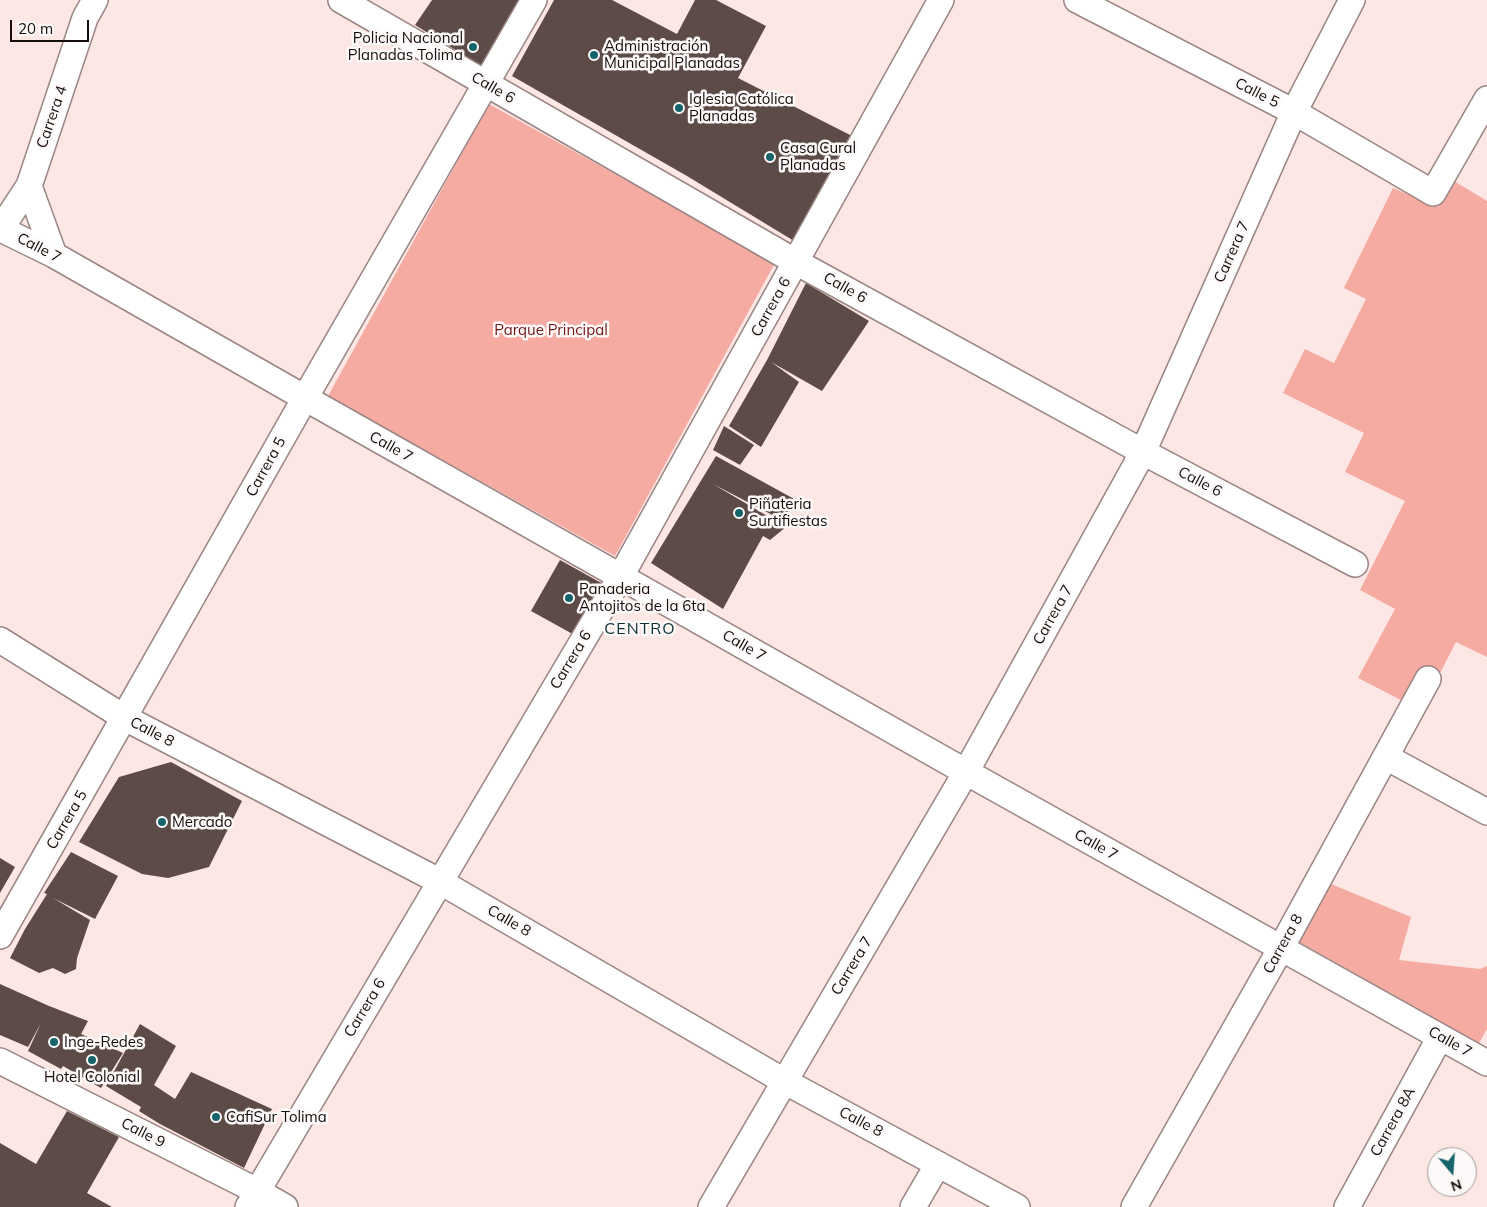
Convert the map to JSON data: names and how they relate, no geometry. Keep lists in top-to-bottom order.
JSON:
{
  "streets": {
    "street": [
      "Calle 6",
      "Calle 5",
      "Carrera 4",
      "Calle 7",
      "Carrera 7",
      "Carrera 6",
      "Carrera 5",
      "Calle 8",
      "Carrera 8",
      "Carrera 8A",
      "Calle 9"
    ]
  },
  "crossings": [
    ["Calle 6", "Carrera 7"],
    ["Calle 6", "Carrera 6"],
    ["Calle 6", "Carrera 5"],
    ["Calle 5", "Carrera 7"],
    ["Carrera 4", "Calle 7"],
    ["Calle 7", "Carrera 7"],
    ["Calle 7", "Carrera 6"],
    ["Calle 7", "Carrera 5"],
    ["Calle 7", "Carrera 8"],
    ["Calle 7", "Carrera 8A"],
    ["Carrera 7", "Calle 8"],
    ["Carrera 6", "Calle 8"],
    ["Carrera 6", "Calle 9"],
    ["Carrera 5", "Calle 8"]
  ],
  "districts": ["CENTRO"],
  "parks": ["Parque Principal"],
  "places": [
    "Policia Nacional Planadas Tolima",
    "Administración Municipal Planadas",
    "Iglesia Católica Planadas",
    "Casa Cural Planadas",
    "Piñateria Surtifiestas",
    "Panaderia Antojitos de la 6ta",
    "Mercado",
    "Inge-Redes",
    "Hotel Colonial",
    "CafiSur Tolima"
  ],
  "scale_bar": "20 m",
  "north": "bottom"
}
